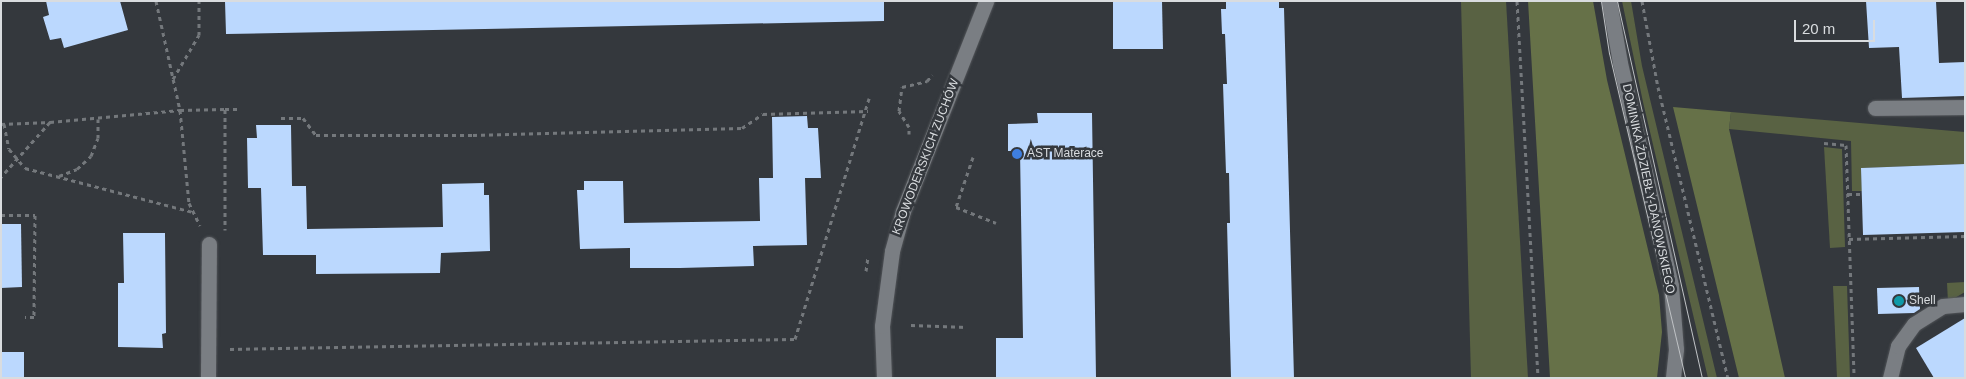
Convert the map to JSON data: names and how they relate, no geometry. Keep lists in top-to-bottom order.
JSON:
{
  "streets": {
    "street": ["KROWODERSKICH ZUCHÓW", "DOMINIKA ŹDZIEBŁY-DANOWSKIEGO"]
  },
  "places": ["AST Materace", "Shell"],
  "scale_bar": "20 m"
}
